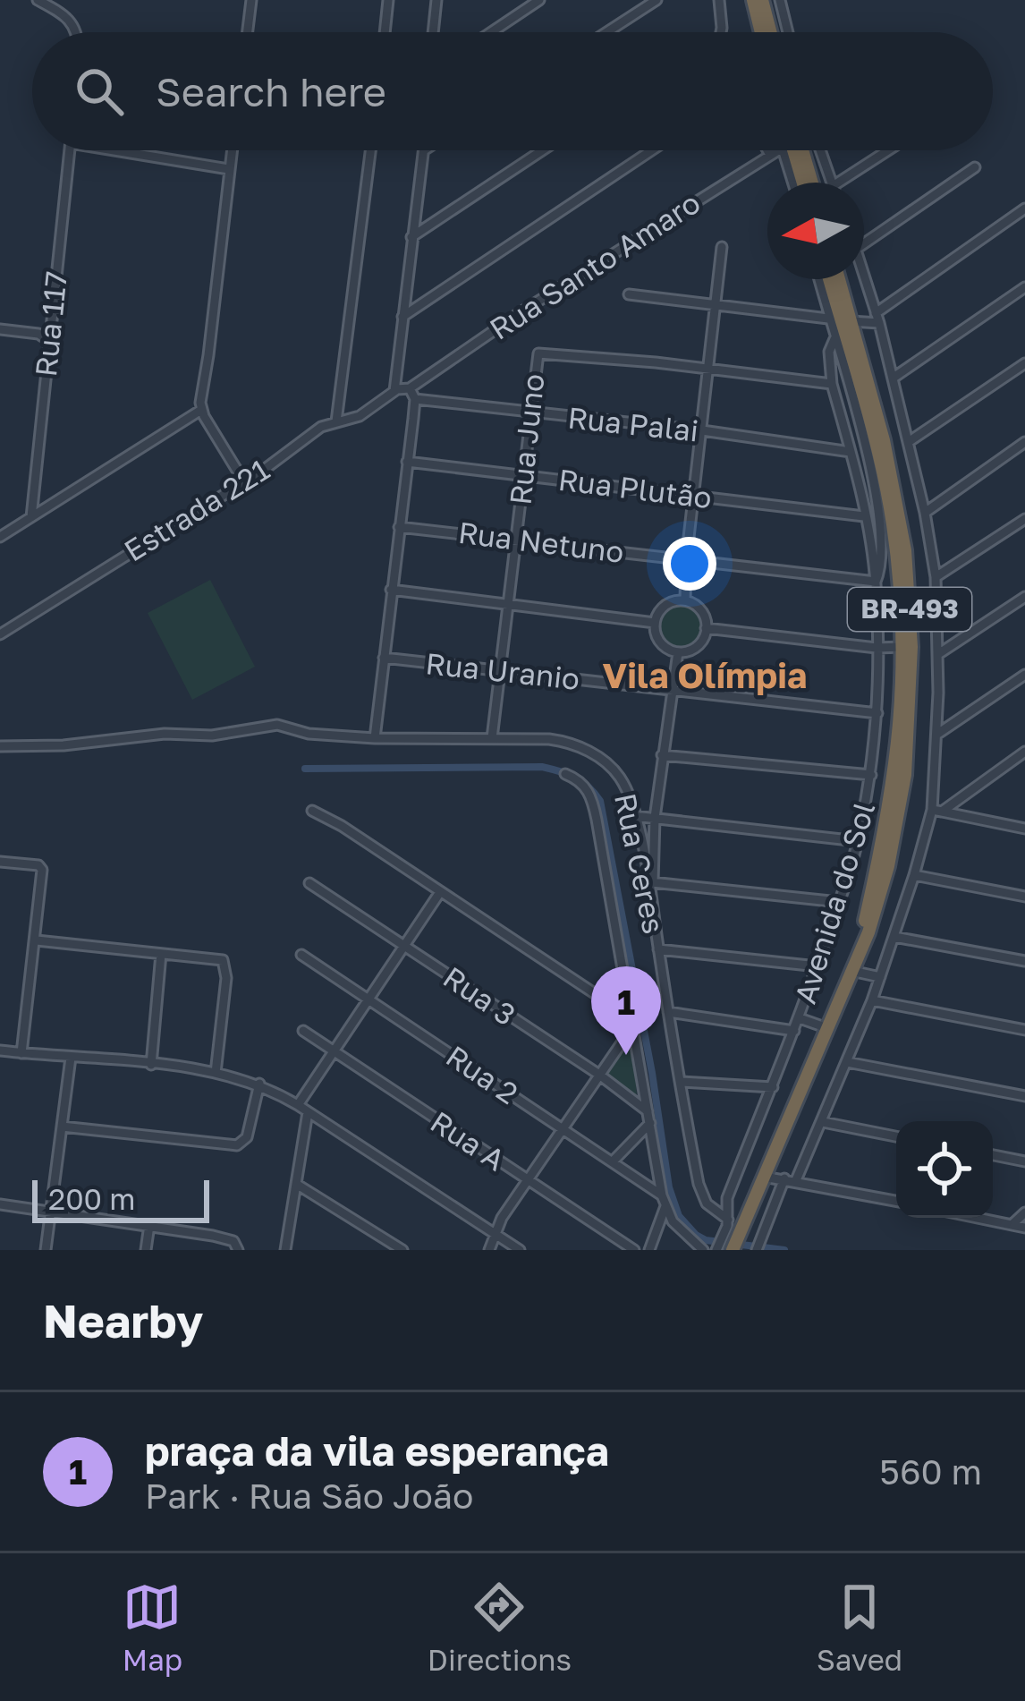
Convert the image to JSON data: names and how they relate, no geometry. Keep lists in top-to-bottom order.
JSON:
{
  "streets": {
    "highway": ["BR-493"],
    "street": [
      "Rua Santo Amaro",
      "Rua 117",
      "Rua Palai",
      "Rua Juno",
      "Rua Plutão",
      "Estrada 221",
      "Rua Netuno",
      "Rua Uranio",
      "Rua Ceres",
      "Avenida do Sol",
      "Rua 3",
      "Rua 2",
      "Rua A"
    ]
  },
  "crossings": [
    ["Rua Palai", "Rua Juno"],
    ["Rua Palai", "Avenida do Sol"],
    ["Rua Juno", "Rua Plutão"],
    ["Rua Juno", "Rua Netuno"],
    ["Rua Juno", "Rua Uranio"],
    ["Rua Juno", "Rua Ceres"],
    ["Rua Plutão", "Avenida do Sol"],
    ["Rua Netuno", "Avenida do Sol"],
    ["BR-493", "Avenida do Sol"],
    ["Rua Uranio", "Avenida do Sol"],
    ["Rua Ceres", "Avenida do Sol"]
  ],
  "districts": ["Vila Olímpia"],
  "scale_bar": "200 m",
  "north": "left",
  "page": {
    "search": "Search here",
    "pins": "1",
    "scale": "200 m",
    "heading": "Nearby",
    "list": [
      {
        "mark": "1",
        "name": "praça da vila esperança",
        "note": "Park · Rua São João",
        "value": "560 m"
      }
    ],
    "nav": ["Map", "Directions", "Saved"]
  }
}
